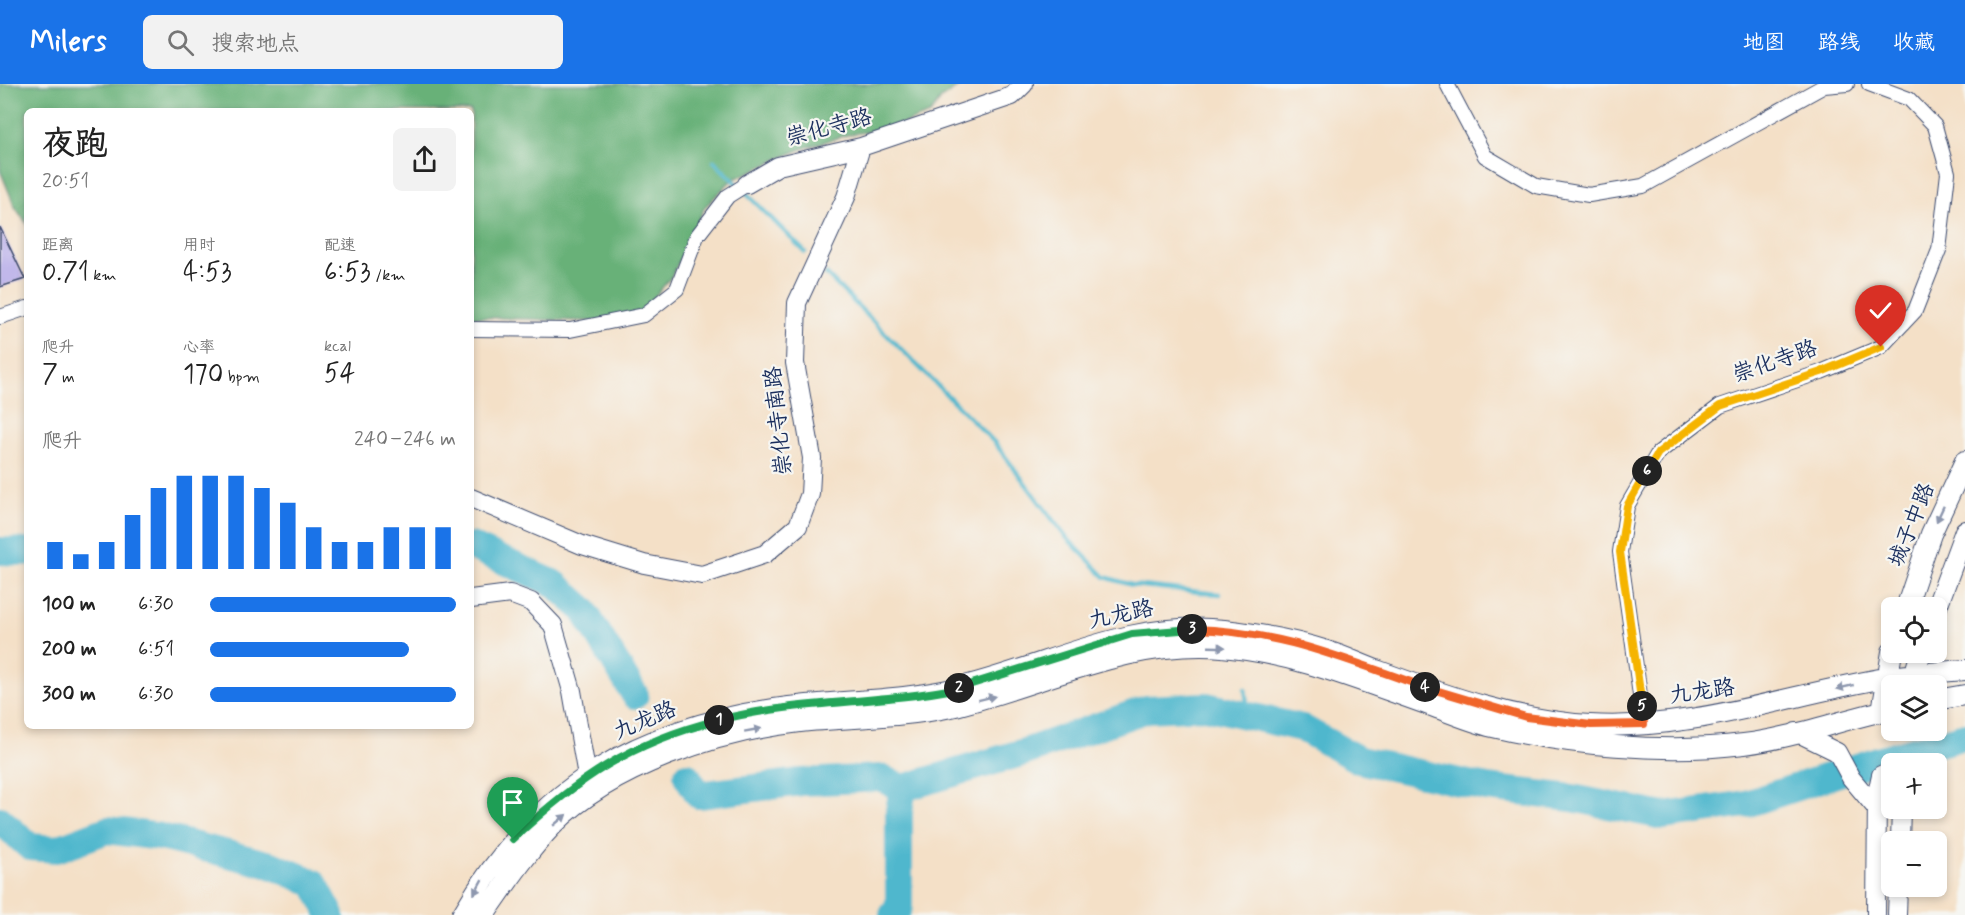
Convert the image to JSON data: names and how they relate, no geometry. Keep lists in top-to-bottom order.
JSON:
{
  "streets": {
    "main road": ["城子中路", "九龙路"],
    "street": ["崇化寺路", "崇化寺南路"]
  },
  "crossings": [
    ["崇化寺路", "崇化寺南路"],
    ["崇化寺路", "九龙路"]
  ],
  "page": {
    "header": "Milers",
    "search": "搜索地点",
    "nav": ["地图", "路线", "收藏"],
    "heading": ["夜跑", "20:51"],
    "stats": [
      ["距离", "0.71 km"],
      ["用时", "4:53"],
      ["配速", "6:53 /km"],
      ["爬升", "7 m"],
      ["心率", "170 bpm"],
      ["kcal", "54"]
    ],
    "chart": ["爬升", "240–246 m"],
    "pins": [
      "6",
      "3",
      "4",
      "2",
      "5",
      "1"
    ],
    "list": [
      {
        "name": "100 m",
        "note": "6:30"
      },
      {
        "name": "200 m",
        "note": "6:51"
      },
      {
        "name": "300 m",
        "note": "6:30"
      }
    ],
    "map_buttons": ["+", "−"]
  }
}
